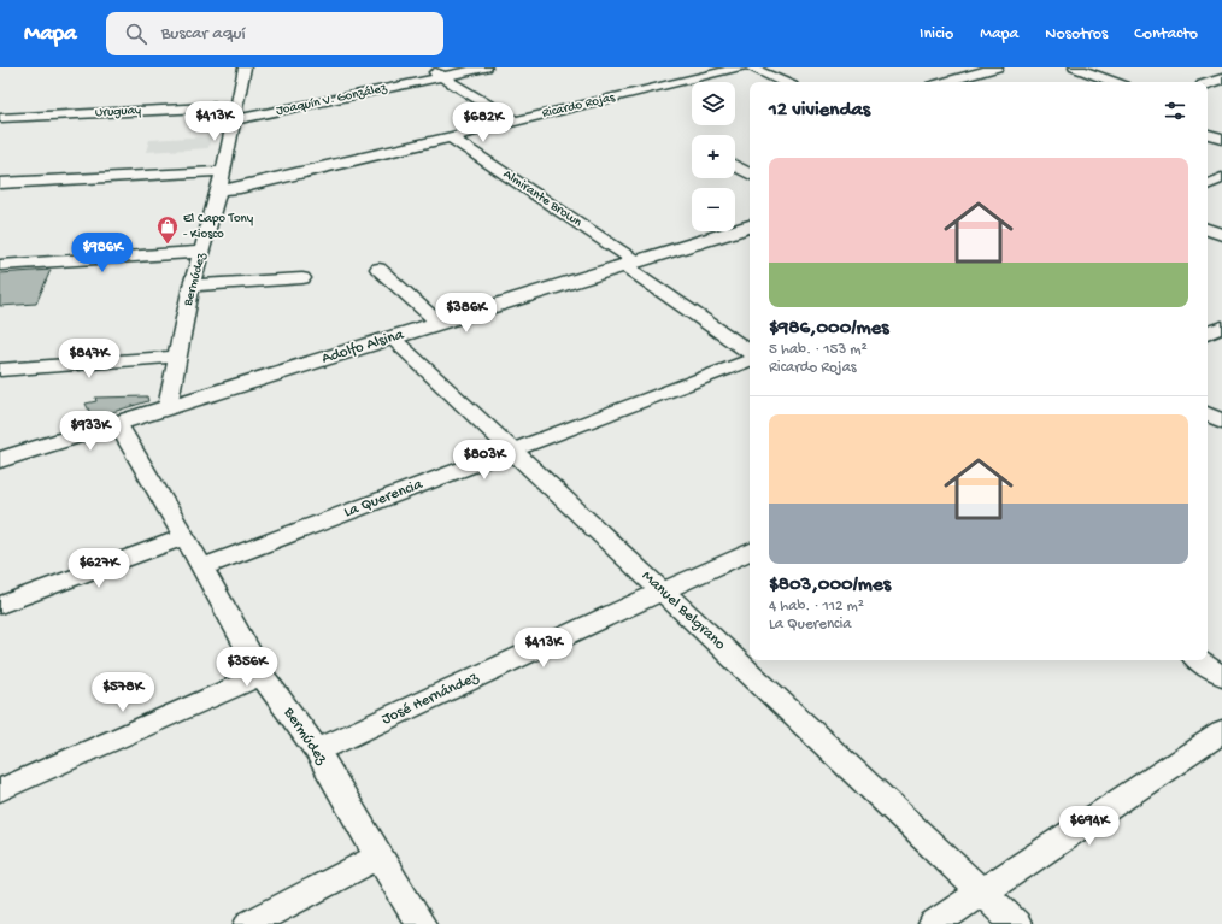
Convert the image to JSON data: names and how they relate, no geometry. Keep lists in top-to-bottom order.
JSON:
{
  "streets": {
    "street": [
      "Joaquín V. González",
      "Ricardo Rojas",
      "Uruguay",
      "Almirante Brown",
      "Bermúdez",
      "Adolfo Alsina",
      "La Querencia",
      "Manuel Belgrano",
      "José Hernández"
    ]
  },
  "crossings": [
    ["Joaquín V. González", "Uruguay"],
    ["Joaquín V. González", "Bermúdez"],
    ["Ricardo Rojas", "Almirante Brown"],
    ["Ricardo Rojas", "Bermúdez"],
    ["Uruguay", "Bermúdez"],
    ["Almirante Brown", "Adolfo Alsina"],
    ["Bermúdez", "Adolfo Alsina"],
    ["Bermúdez", "La Querencia"],
    ["Bermúdez", "José Hernández"],
    ["Adolfo Alsina", "Manuel Belgrano"],
    ["La Querencia", "Manuel Belgrano"],
    ["Manuel Belgrano", "José Hernández"]
  ],
  "places": {
    "shop": ["El Capo Tony - Kiosco"]
  },
  "page": {
    "header": "Mapa",
    "search": "Buscar aquí",
    "nav": [
      "Inicio",
      "Mapa",
      "Nosotros",
      "Contacto"
    ],
    "map_buttons": ["+", "−"],
    "heading": "12 viviendas",
    "price": [
      "$413K",
      "$682K",
      "$986K",
      "$386K",
      "$847K",
      "$933K",
      "$803K",
      "$627K",
      "$413K",
      "$356K",
      "$578K",
      "$694K"
    ],
    "list": [
      {
        "name": "$986,000/mes",
        "note": "5 hab. · 153 m² · Ricardo Rojas"
      },
      {
        "name": "$803,000/mes",
        "note": "4 hab. · 112 m² · La Querencia"
      }
    ]
  }
}
